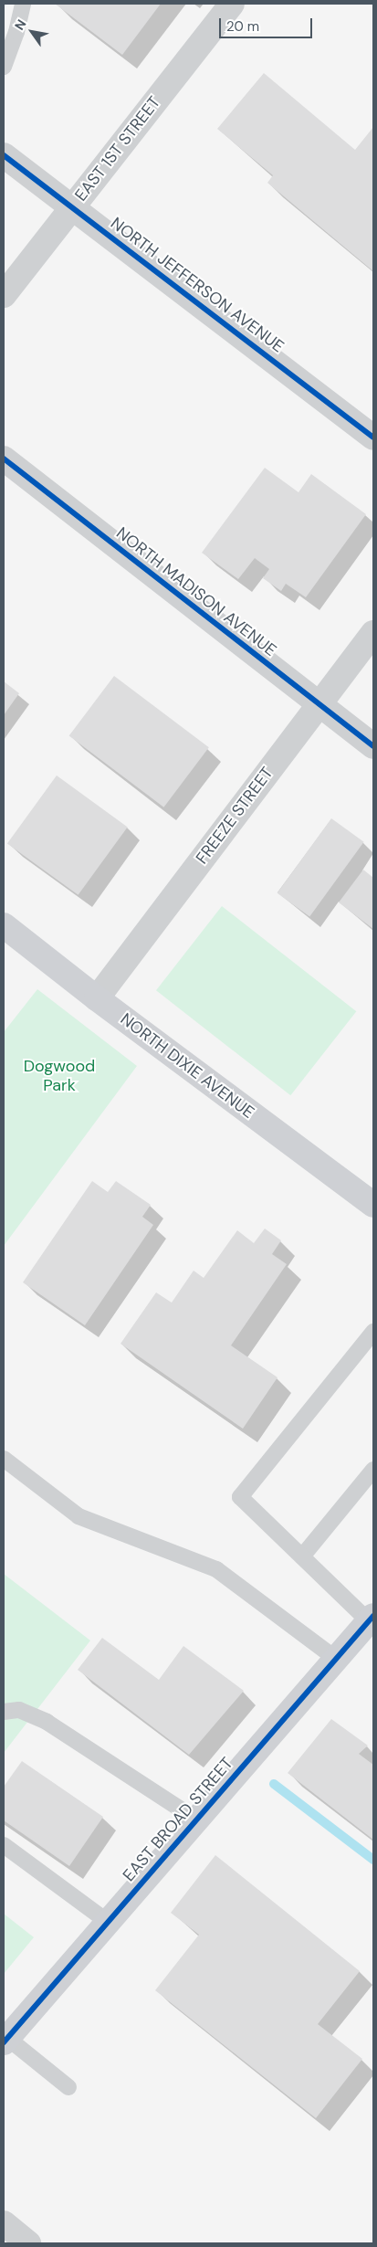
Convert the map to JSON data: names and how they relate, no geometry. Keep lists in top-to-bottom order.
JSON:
{
  "streets": {
    "street": [
      "EAST 1ST STREET",
      "NORTH JEFFERSON AVENUE",
      "NORTH MADISON AVENUE",
      "FREEZE STREET",
      "NORTH DIXIE AVENUE",
      "EAST BROAD STREET"
    ]
  },
  "crossings": [
    ["EAST 1ST STREET", "NORTH JEFFERSON AVENUE"],
    ["NORTH MADISON AVENUE", "FREEZE STREET"],
    ["FREEZE STREET", "NORTH DIXIE AVENUE"]
  ],
  "parks": ["Dogwood Park"],
  "scale_bar": "20 m",
  "north": "top left"
}
